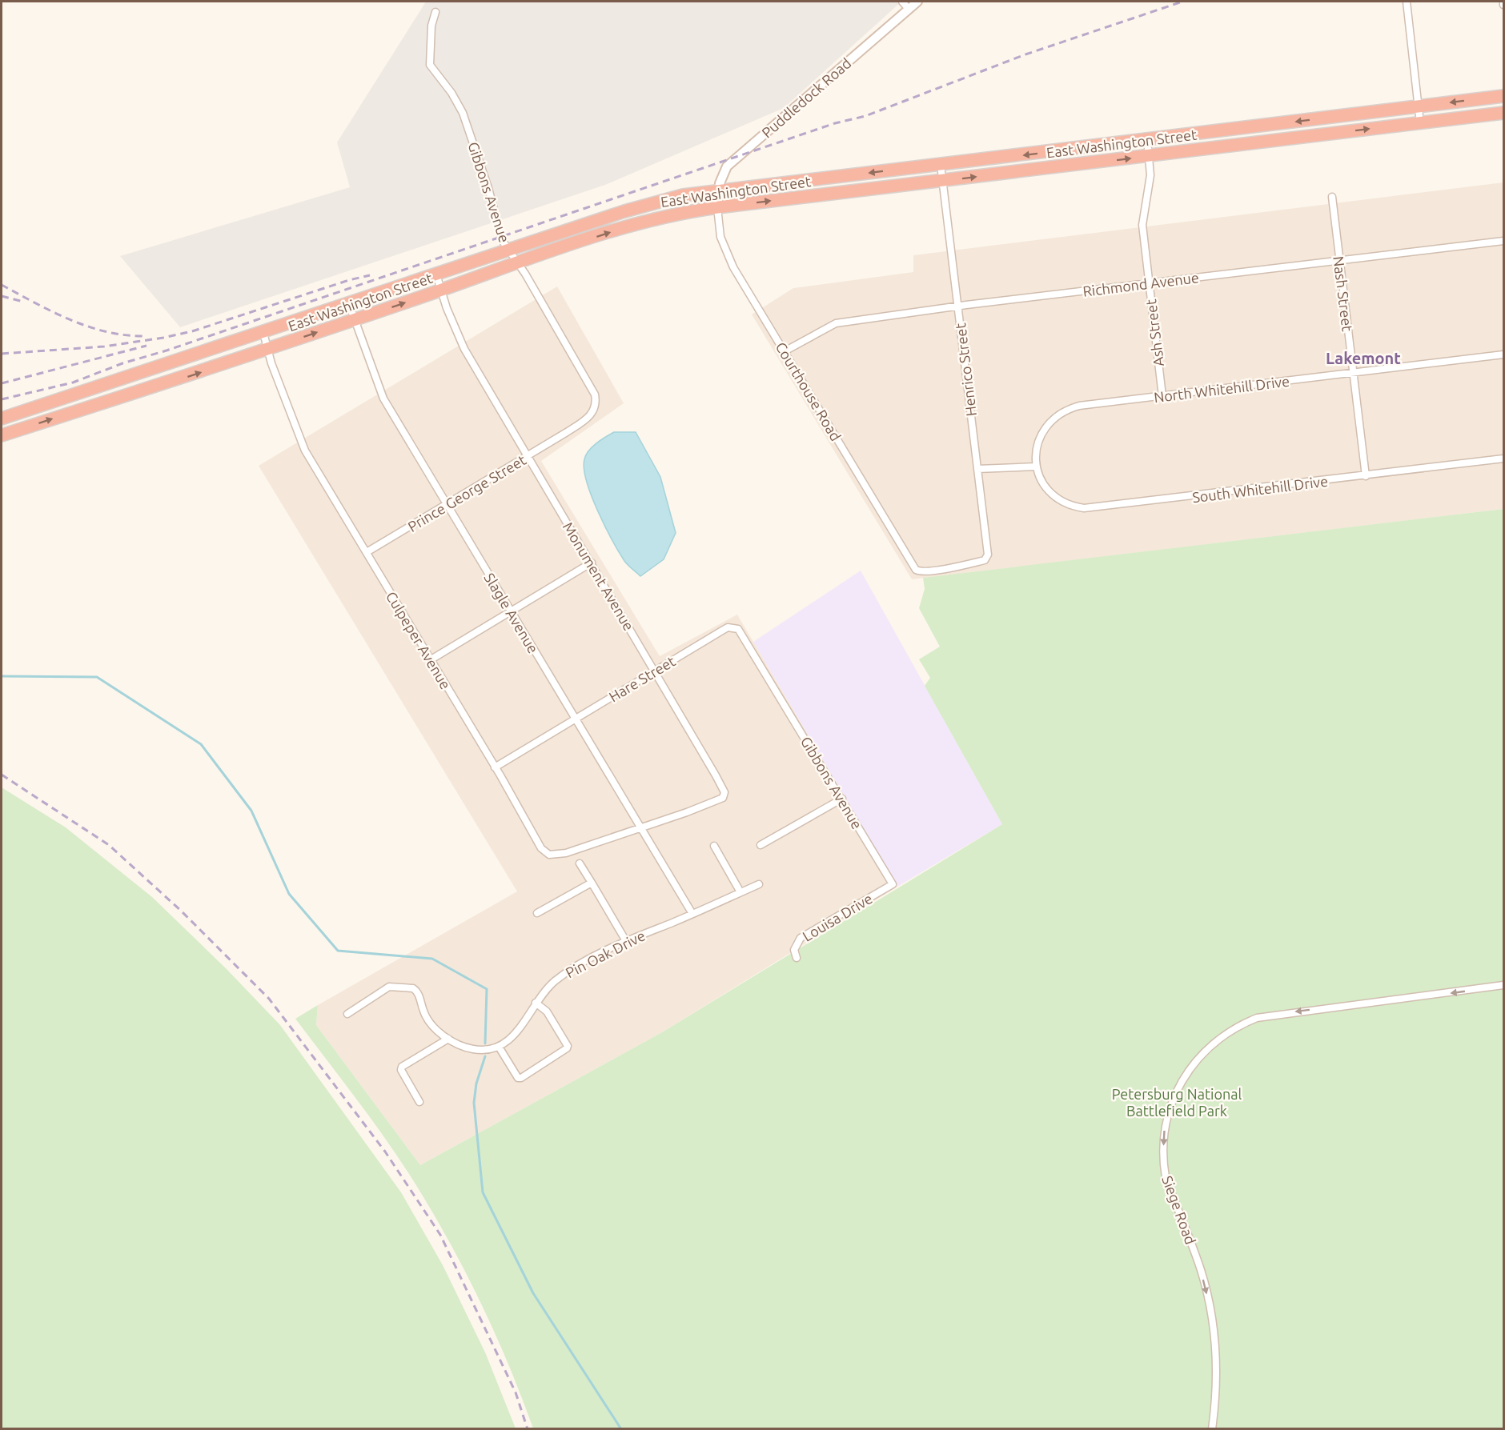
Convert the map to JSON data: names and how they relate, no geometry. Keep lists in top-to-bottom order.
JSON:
{
  "streets": {
    "highway": ["East Washington Street"],
    "main road": ["Puddledock Road"],
    "street": [
      "Gibbons Avenue",
      "Richmond Avenue",
      "Nash Street",
      "Ash Street",
      "Henrico Street",
      "North Whitehill Drive",
      "Courthouse Road",
      "South Whitehill Drive",
      "Prince George Street",
      "Monument Avenue",
      "Slagle Avenue",
      "Culpeper Avenue",
      "Hare Street",
      "Louisa Drive",
      "Pin Oak Drive",
      "Siege Road"
    ]
  },
  "crossings": [
    ["Puddledock Road", "East Washington Street"],
    ["Puddledock Road", "Courthouse Road"],
    ["East Washington Street", "Gibbons Avenue"],
    ["East Washington Street", "Ash Street"],
    ["East Washington Street", "Henrico Street"],
    ["East Washington Street", "Courthouse Road"],
    ["East Washington Street", "Monument Avenue"],
    ["East Washington Street", "Slagle Avenue"],
    ["East Washington Street", "Culpeper Avenue"],
    ["Gibbons Avenue", "Prince George Street"],
    ["Gibbons Avenue", "Hare Street"],
    ["Gibbons Avenue", "Louisa Drive"],
    ["Richmond Avenue", "Nash Street"],
    ["Richmond Avenue", "Ash Street"],
    ["Richmond Avenue", "Henrico Street"],
    ["Richmond Avenue", "Courthouse Road"],
    ["Nash Street", "North Whitehill Drive"],
    ["Nash Street", "South Whitehill Drive"],
    ["Ash Street", "North Whitehill Drive"],
    ["Henrico Street", "Courthouse Road"],
    ["North Whitehill Drive", "South Whitehill Drive"],
    ["Prince George Street", "Monument Avenue"],
    ["Prince George Street", "Slagle Avenue"],
    ["Prince George Street", "Culpeper Avenue"],
    ["Monument Avenue", "Slagle Avenue"],
    ["Monument Avenue", "Culpeper Avenue"],
    ["Monument Avenue", "Hare Street"],
    ["Slagle Avenue", "Culpeper Avenue"],
    ["Slagle Avenue", "Hare Street"],
    ["Slagle Avenue", "Pin Oak Drive"],
    ["Culpeper Avenue", "Hare Street"]
  ],
  "districts": ["Lakemont"],
  "parks": ["Petersburg National Battlefield Park"]
}
